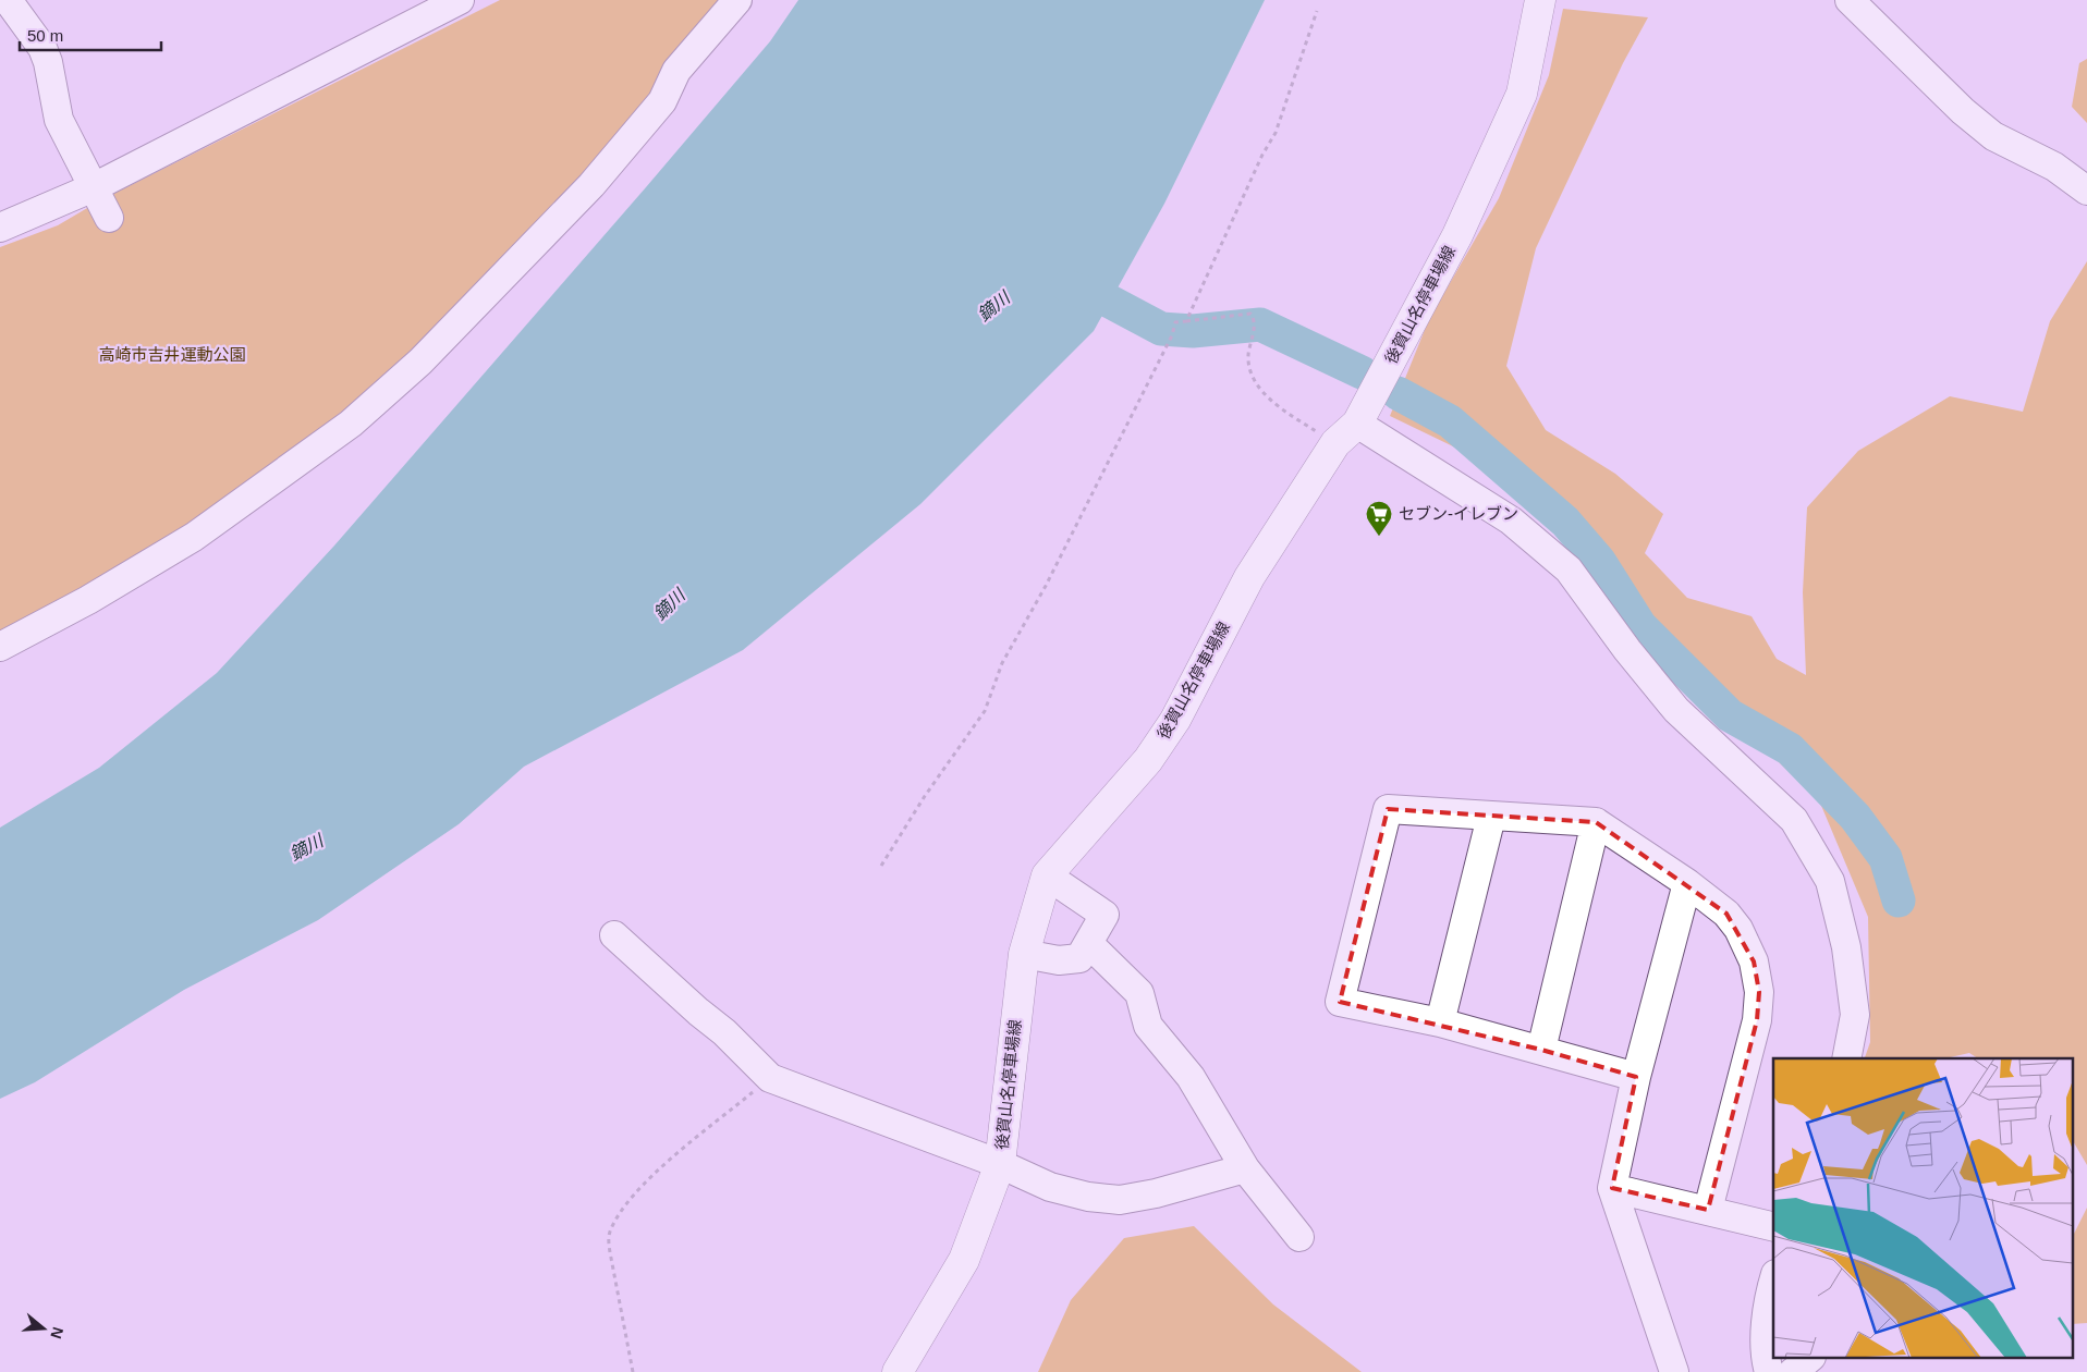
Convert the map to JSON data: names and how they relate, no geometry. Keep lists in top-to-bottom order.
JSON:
{
  "streets": {
    "main road": ["後賀山名停車場線"]
  },
  "water": ["鏑川"],
  "parks": ["高崎市吉井運動公園"],
  "places": {
    "supermarket": ["セブン-イレブン"]
  },
  "scale_bar": "50 m",
  "north": "right"
}
